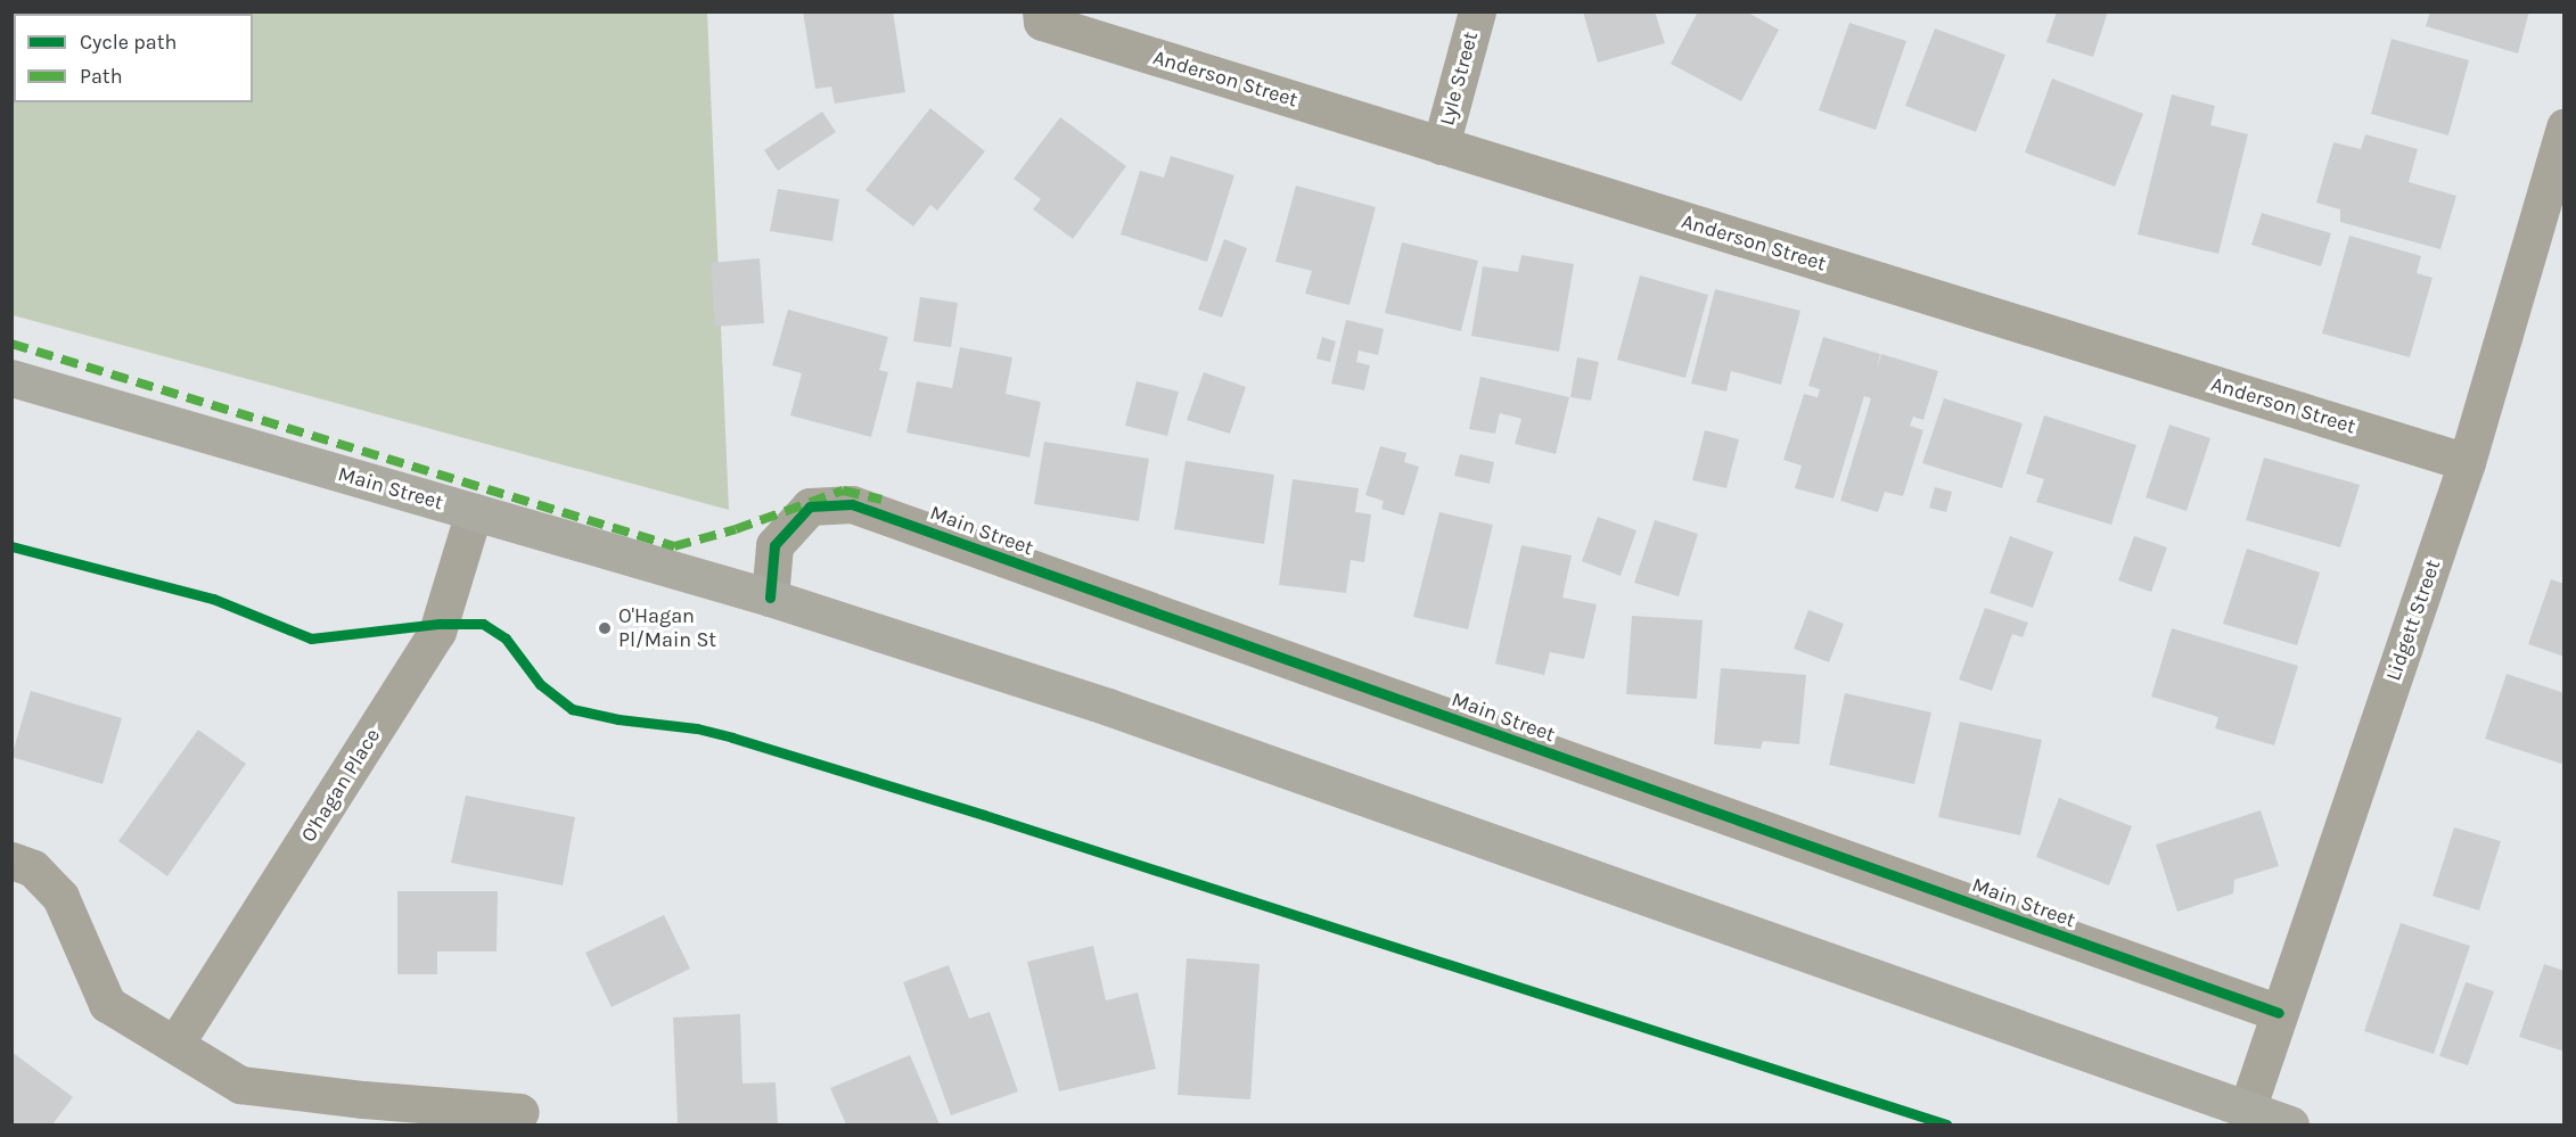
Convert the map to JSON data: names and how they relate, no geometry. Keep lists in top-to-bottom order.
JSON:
{
  "streets": {
    "main road": ["Main Street"],
    "street": [
      "Anderson Street",
      "Lyle Street",
      "Lidgett Street",
      "O'hagan Place"
    ]
  },
  "crossings": [
    ["Anderson Street", "Lyle Street"],
    ["Anderson Street", "Lidgett Street"],
    ["Main Street", "Lidgett Street"],
    ["Main Street", "O'hagan Place"]
  ],
  "places": ["O'Hagan Pl/Main St"],
  "legend": ["Cycle path", "Path"]
}
